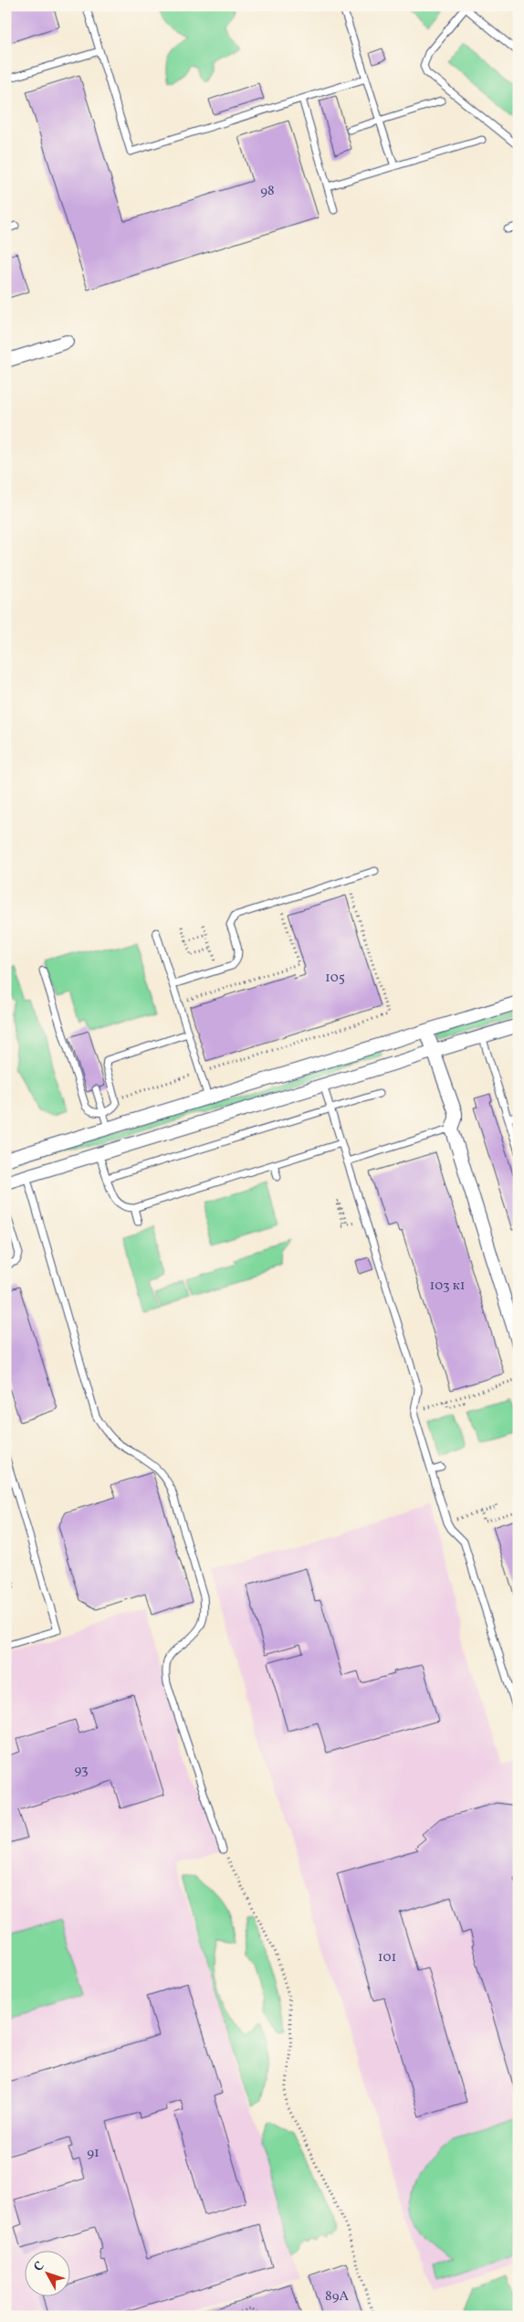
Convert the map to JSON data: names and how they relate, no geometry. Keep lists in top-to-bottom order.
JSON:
{
  "house_numbers": [
    "98",
    "105",
    "103 к1",
    "93",
    "101",
    "91",
    "89А"
  ],
  "north": "top left"
}
